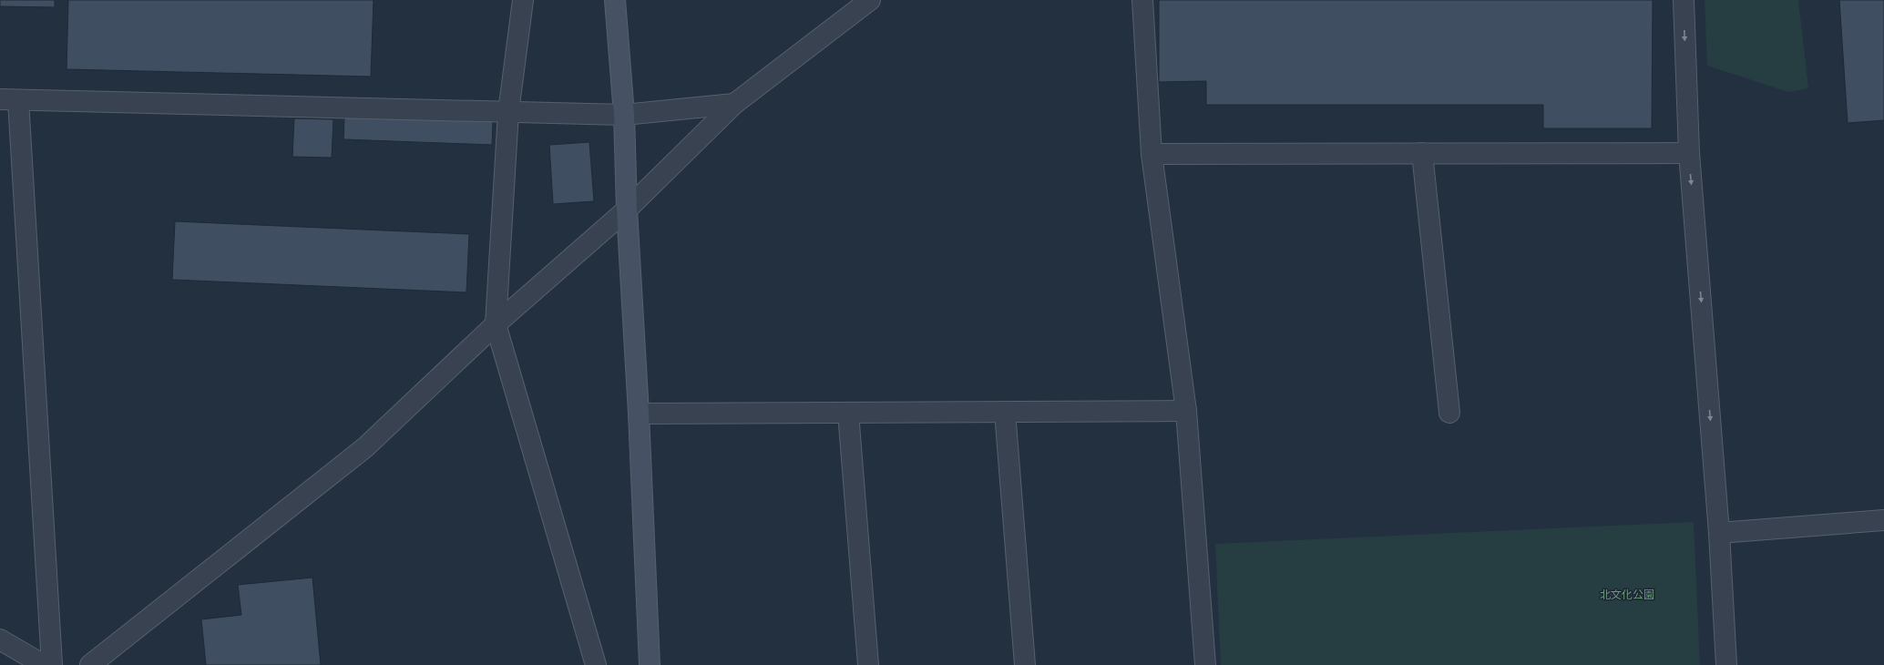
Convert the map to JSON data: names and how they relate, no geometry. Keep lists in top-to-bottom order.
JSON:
{
  "parks": ["北文化公園"]
}
